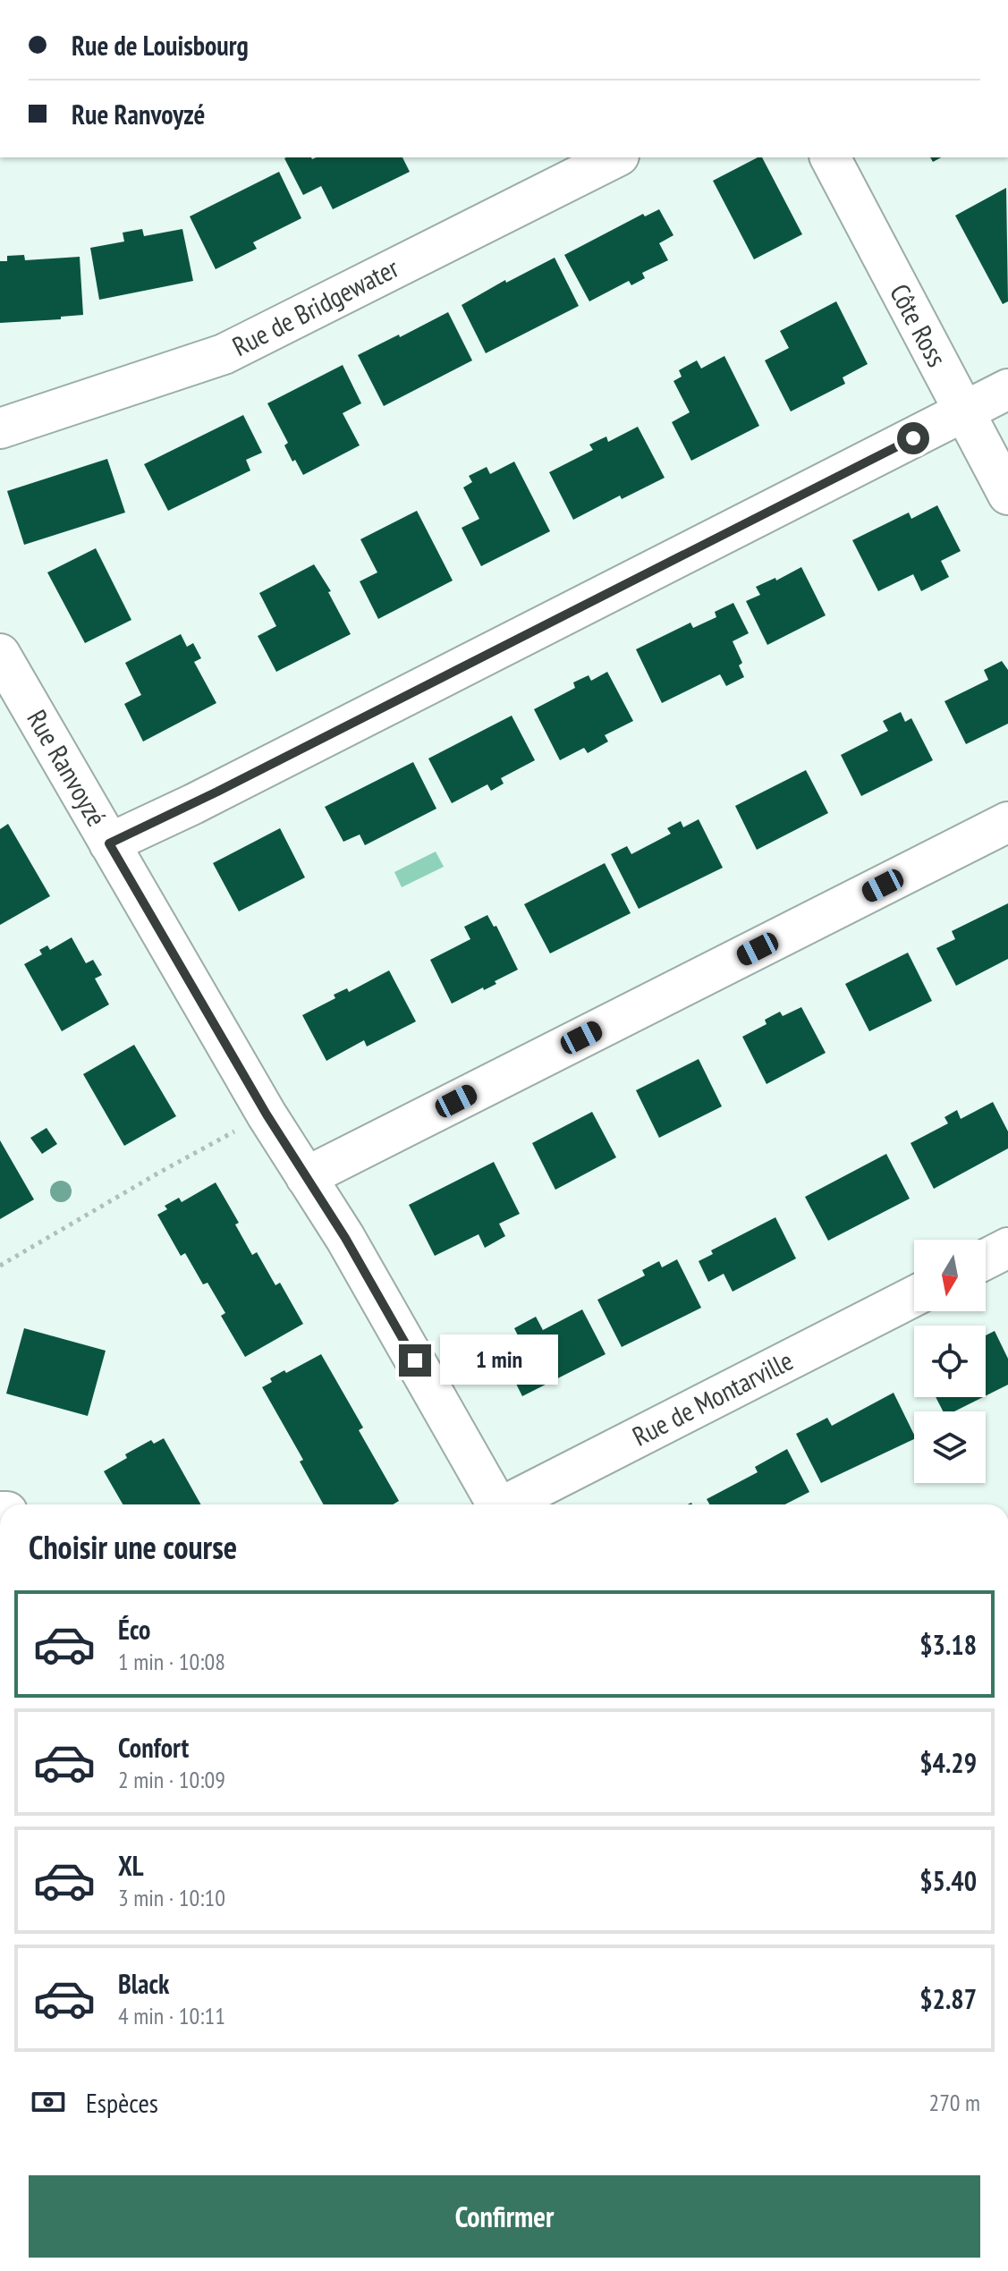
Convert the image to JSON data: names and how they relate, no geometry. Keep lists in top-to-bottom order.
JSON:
{
  "streets": {
    "street": [
      "Rue de Bridgewater",
      "Côte Ross",
      "Rue Ranvoyzé",
      "Rue de Montarville"
    ]
  },
  "north": "bottom",
  "page": {
    "banner": ["Rue de Louisbourg", "Rue Ranvoyzé"],
    "bubble": "1 min",
    "heading": "Choisir une course",
    "list": [
      {
        "name": "Éco",
        "note": "1 min · 10:08",
        "value": "$3.18"
      },
      {
        "name": "Confort",
        "note": "2 min · 10:09",
        "value": "$4.29"
      },
      {
        "name": "XL",
        "note": "3 min · 10:10",
        "value": "$5.40"
      },
      {
        "name": "Black",
        "note": "4 min · 10:11",
        "value": "$2.87"
      }
    ],
    "pay": ["Espèces", "270 m"],
    "buttons": "Confirmer"
  }
}
